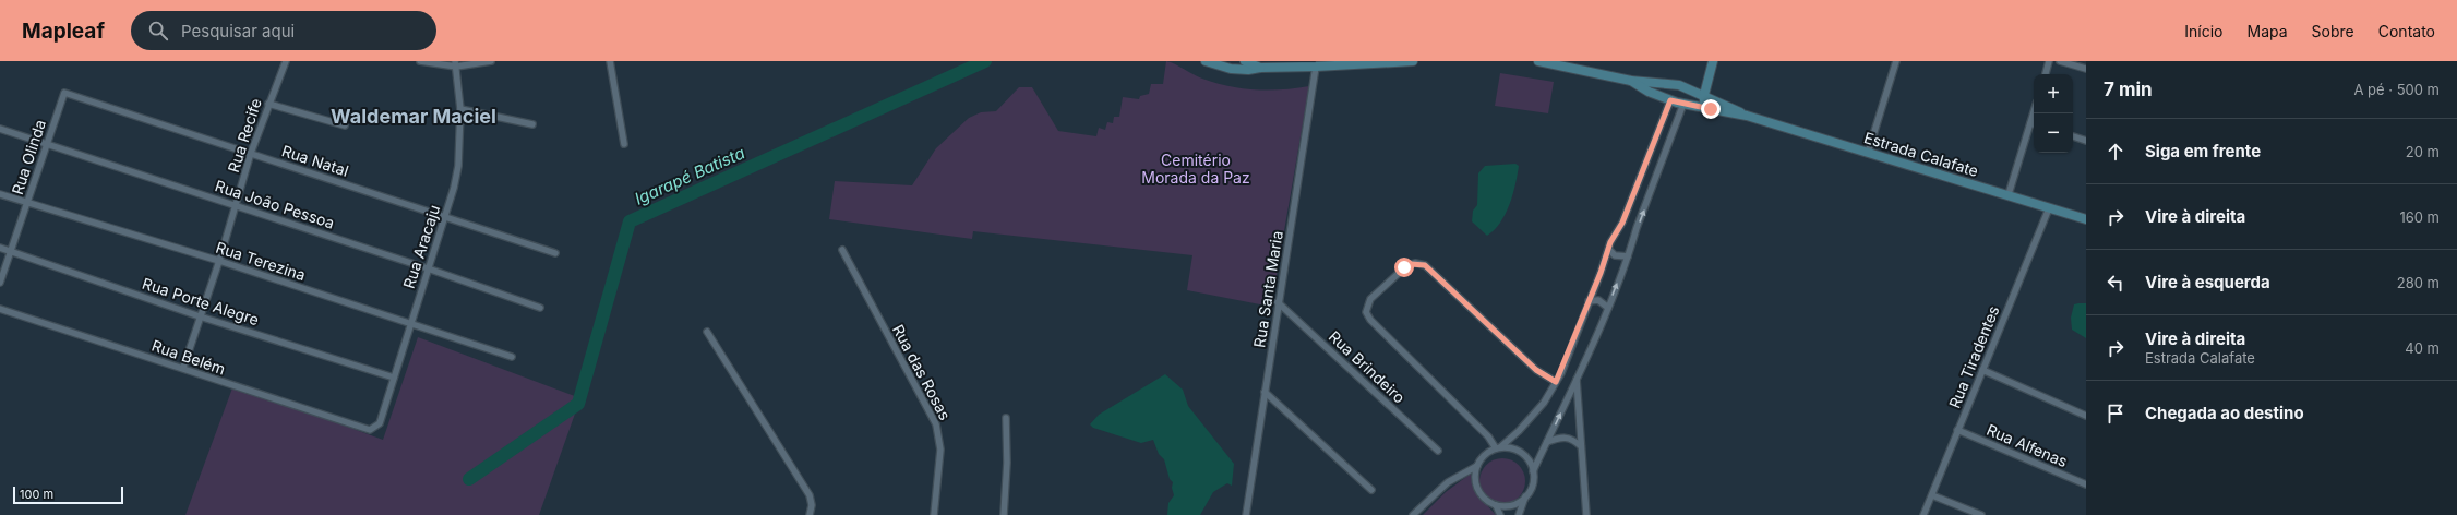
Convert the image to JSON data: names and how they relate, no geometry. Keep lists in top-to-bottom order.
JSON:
{
  "streets": {
    "street": [
      "Rua Recife",
      "Estrada Calafate",
      "Rua Olinda",
      "Rua Natal",
      "Rua João Pessoa",
      "Rua Aracaju",
      "Rua Terezina",
      "Rua Santa Maria",
      "Rua Porte Alegre",
      "Rua Belém",
      "Rua Tiradentes",
      "Rua Brindeiro",
      "Rua das Rosas",
      "Rua Alfenas"
    ]
  },
  "crossings": [
    ["Rua Recife", "Rua Natal"],
    ["Rua Recife", "Rua João Pessoa"],
    ["Rua Recife", "Rua Terezina"],
    ["Rua Recife", "Rua Porte Alegre"],
    ["Rua Recife", "Rua Belém"],
    ["Estrada Calafate", "Rua Tiradentes"],
    ["Rua Olinda", "Rua Natal"],
    ["Rua Olinda", "Rua João Pessoa"],
    ["Rua Olinda", "Rua Terezina"],
    ["Rua Olinda", "Rua Porte Alegre"],
    ["Rua Natal", "Rua Aracaju"],
    ["Rua João Pessoa", "Rua Aracaju"],
    ["Rua Aracaju", "Rua Terezina"],
    ["Rua Aracaju", "Rua Porte Alegre"],
    ["Rua Aracaju", "Rua Belém"],
    ["Rua Santa Maria", "Rua Brindeiro"],
    ["Rua Tiradentes", "Rua Alfenas"]
  ],
  "districts": ["Waldemar Maciel"],
  "water": ["Igarapé Batista"],
  "parks": ["Cemitério Morada da Paz"],
  "scale_bar": "100 m",
  "page": {
    "header": "Mapleaf",
    "search": "Pesquisar aqui",
    "nav": [
      "Início",
      "Mapa",
      "Sobre",
      "Contato"
    ],
    "heading": ["7 min", "A pé · 500 m"],
    "map_buttons": ["+", "−"],
    "list": [
      ["Siga em frente", "20 m"],
      ["Vire à direita", "160 m"],
      ["Vire à esquerda", "280 m"],
      ["Vire à direita", "Estrada Calafate", "40 m"],
      "Chegada ao destino"
    ],
    "scale": "100 m"
  }
}
